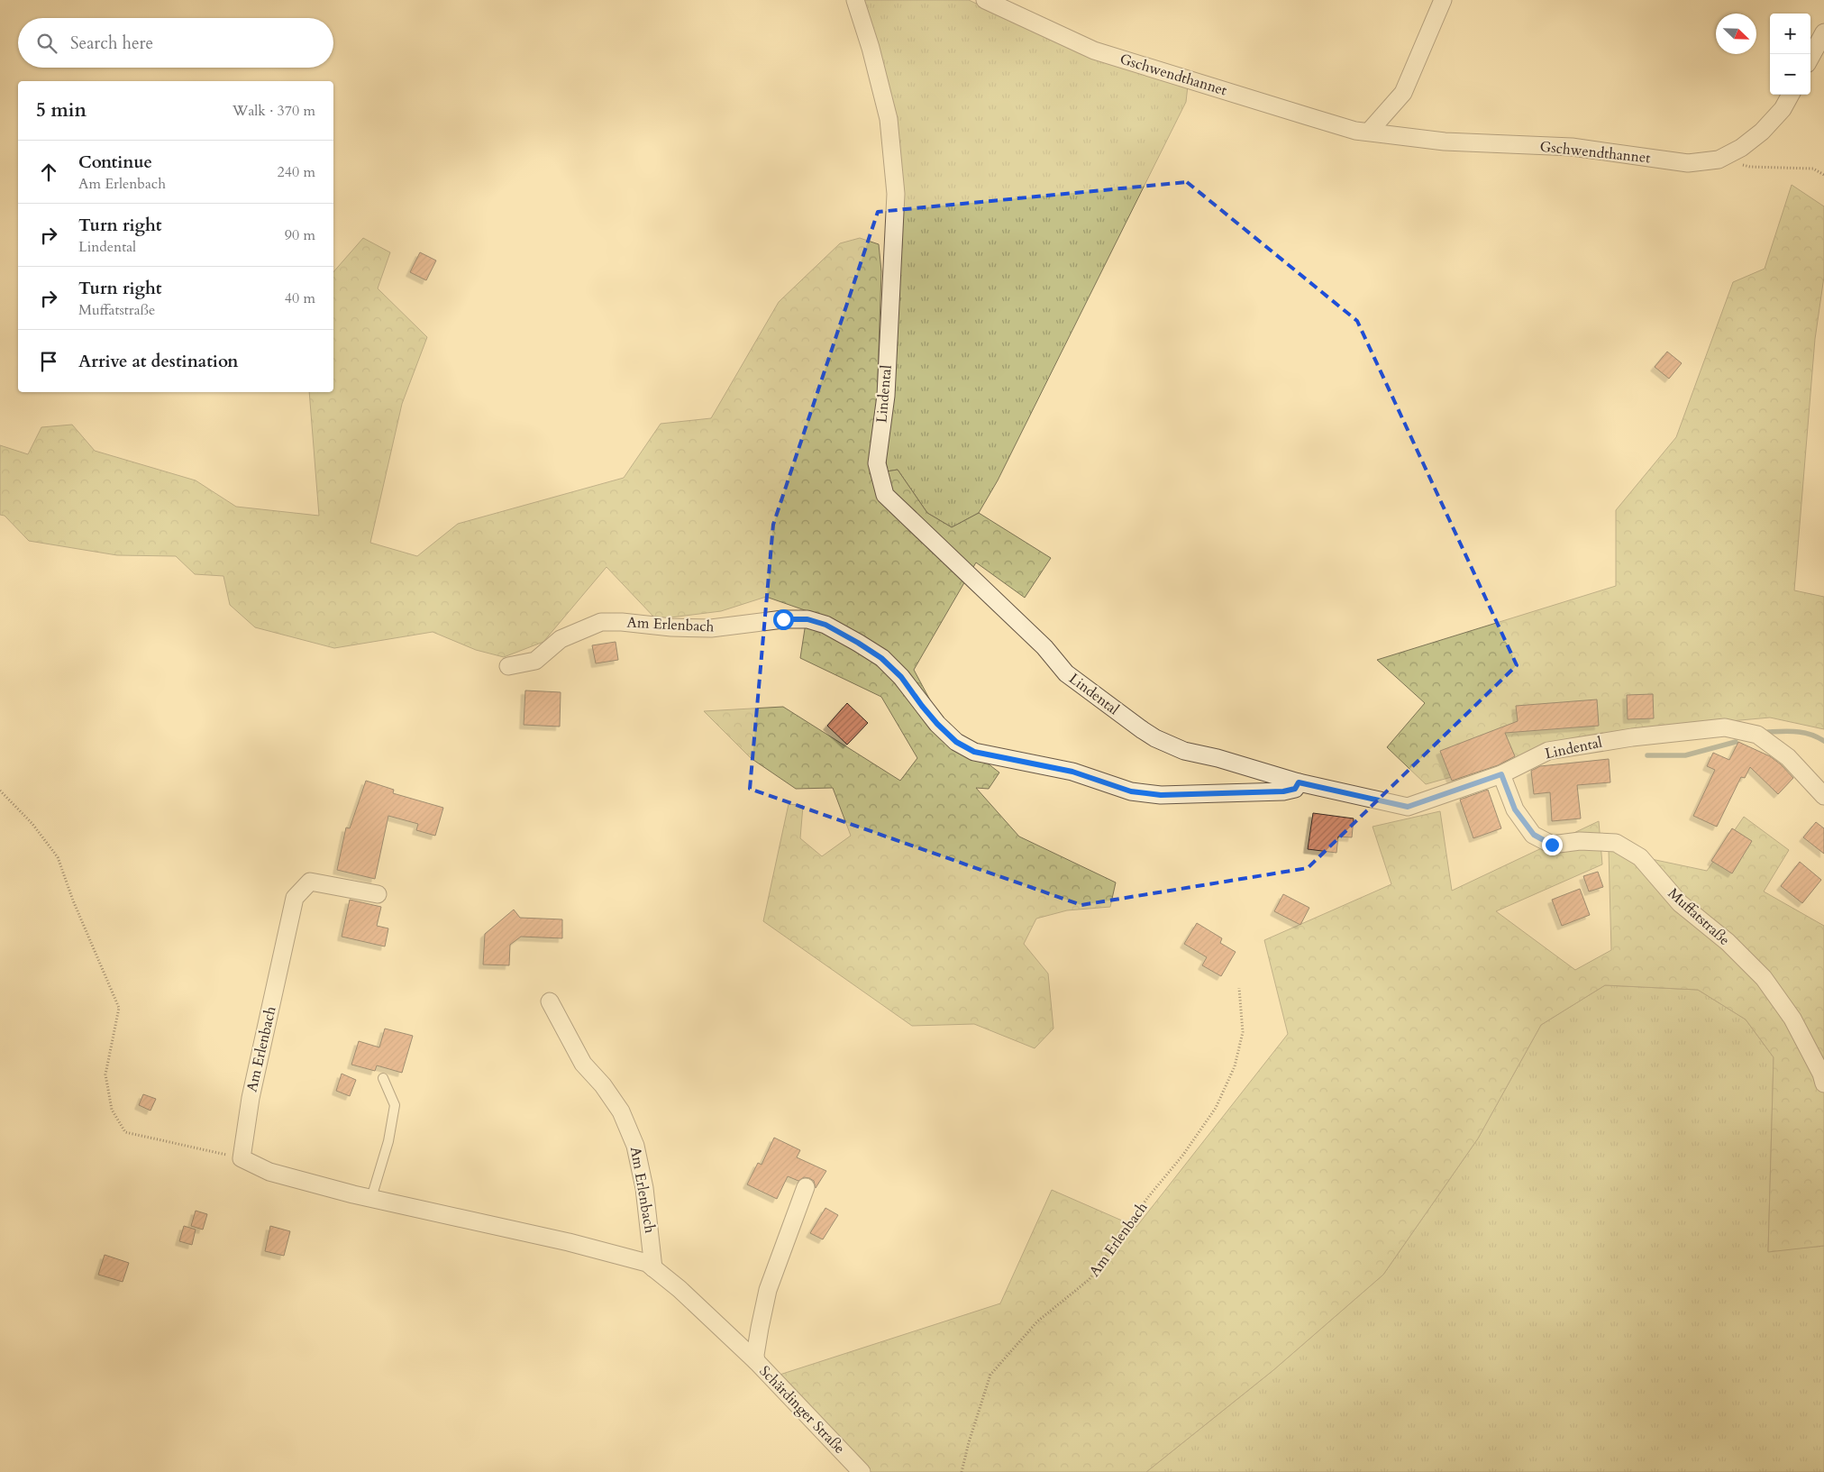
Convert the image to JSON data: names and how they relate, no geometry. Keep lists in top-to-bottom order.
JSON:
{
  "streets": {
    "street": [
      "Gschwendthannet",
      "Lindental",
      "Am Erlenbach",
      "Muffatstraße",
      "Schärdinger Straße"
    ]
  },
  "crossings": [
    ["Lindental", "Am Erlenbach"],
    ["Lindental", "Muffatstraße"]
  ],
  "north": "bottom right",
  "page": {
    "map_buttons": ["+", "−"],
    "search": "Search here",
    "heading": ["5 min", "Walk · 370 m"],
    "list": [
      ["Continue", "Am Erlenbach", "240 m"],
      ["Turn right", "Lindental", "90 m"],
      ["Turn right", "Muffatstraße", "40 m"],
      "Arrive at destination"
    ]
  }
}
